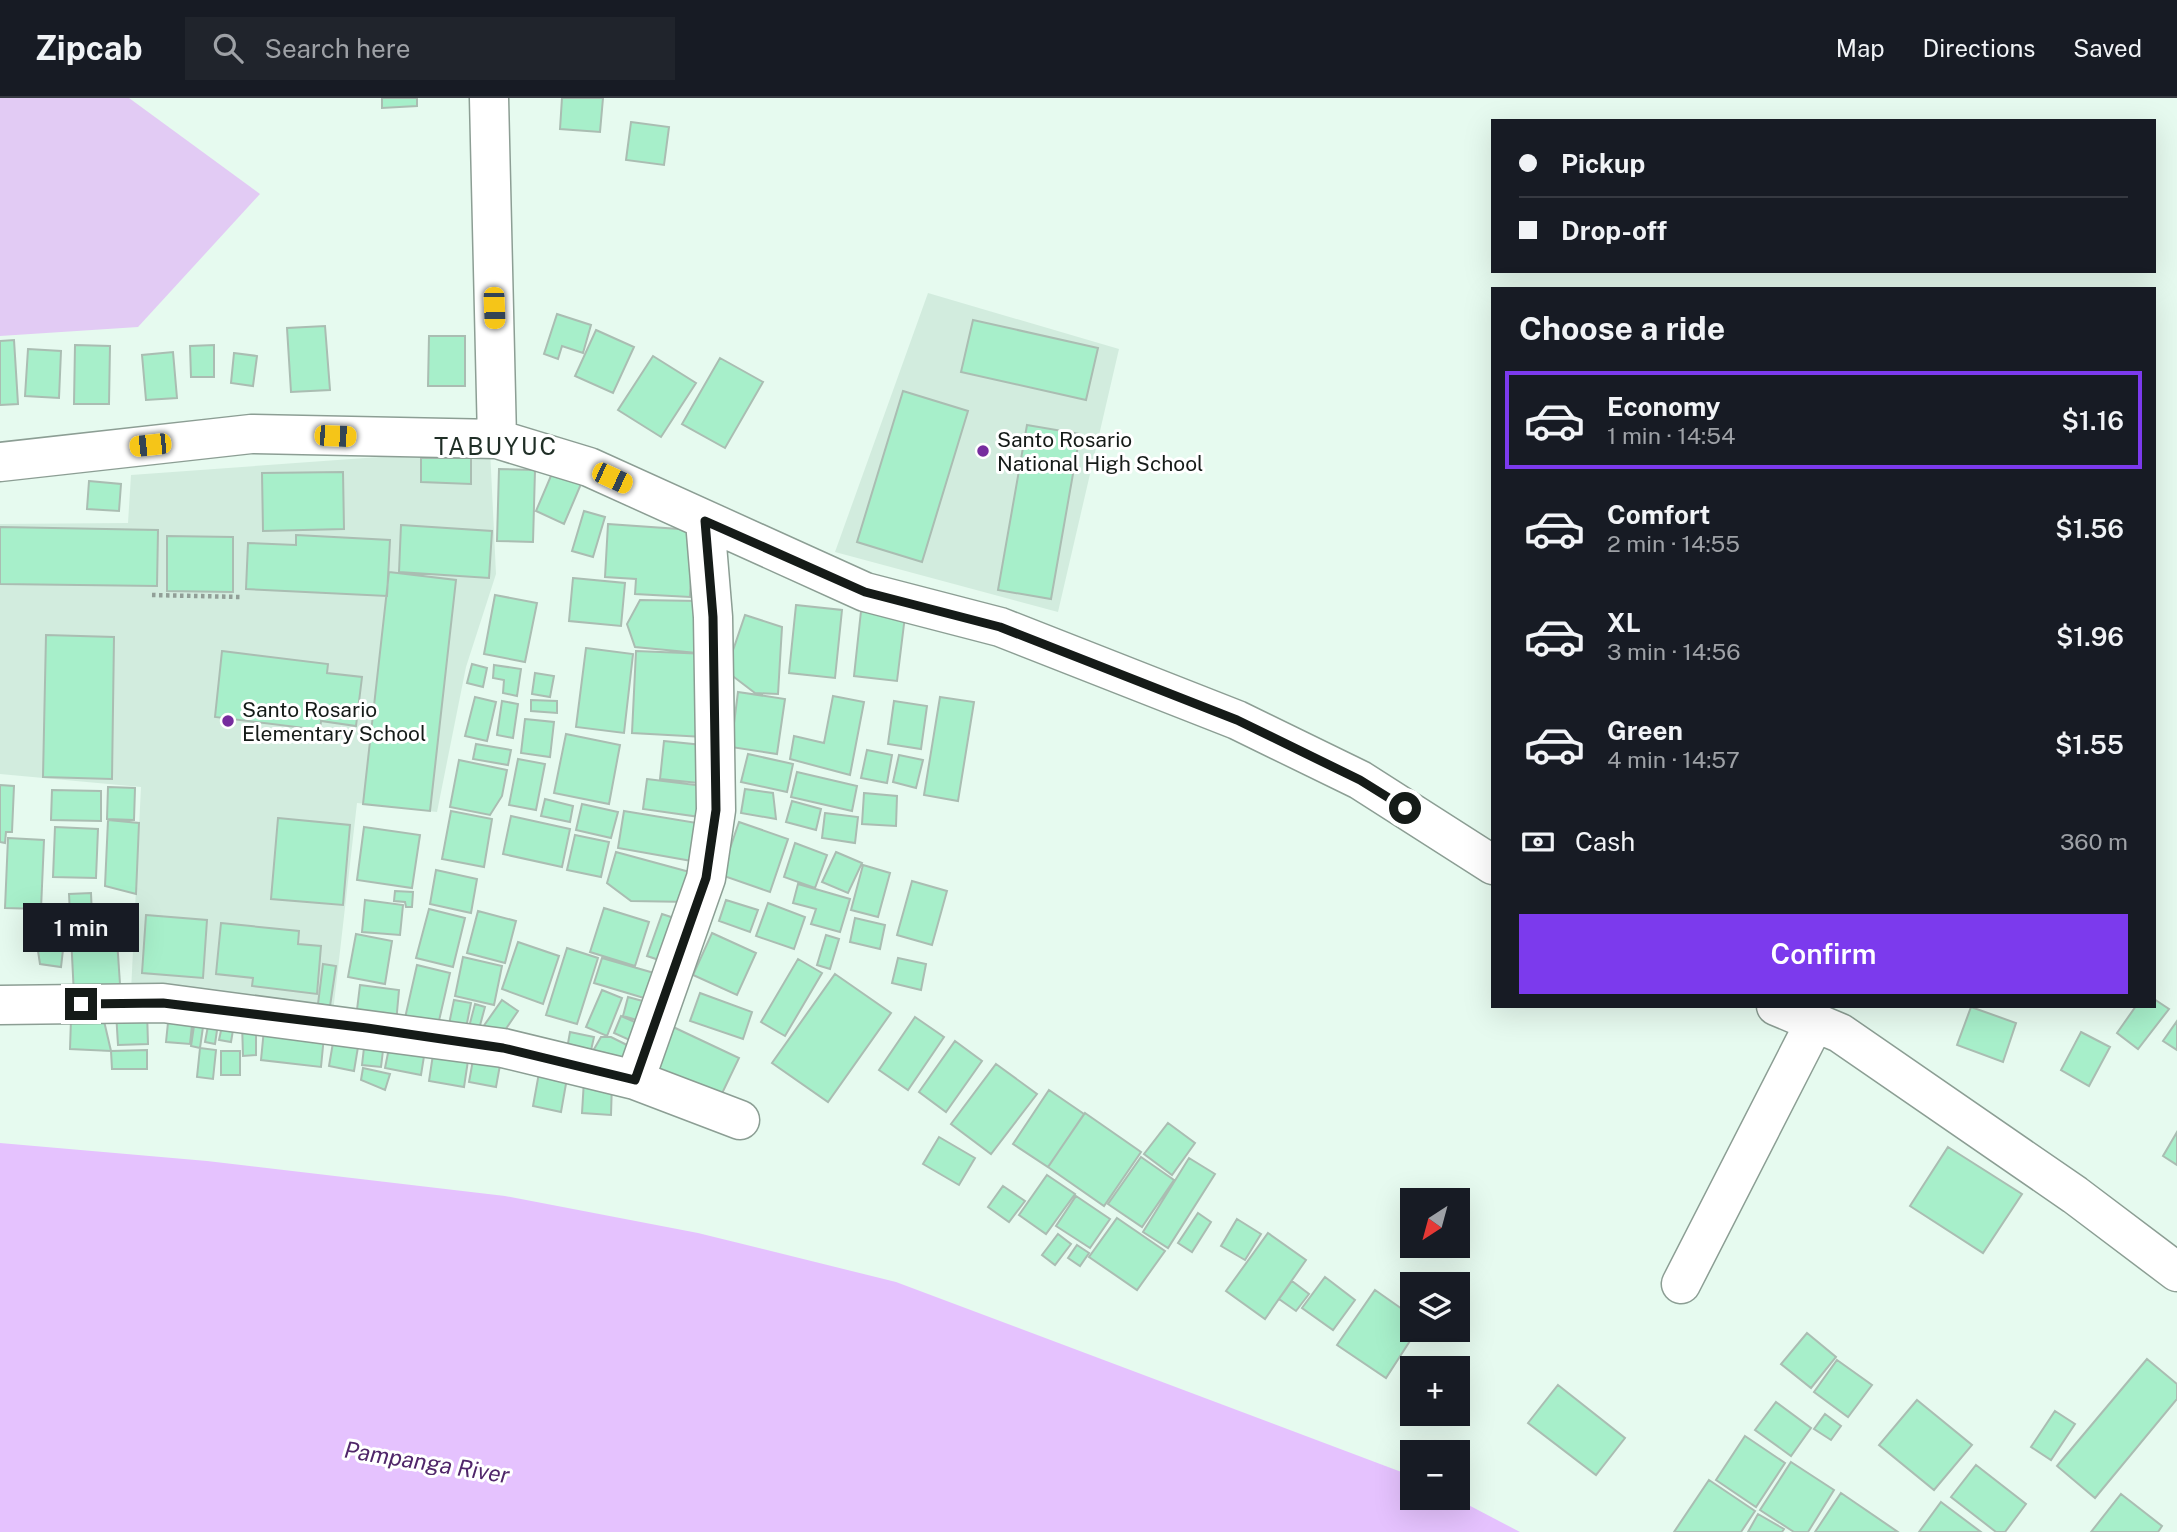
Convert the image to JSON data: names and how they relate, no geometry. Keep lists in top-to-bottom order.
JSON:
{
  "districts": ["TABUYUC"],
  "water": ["Pampanga River"],
  "places": ["Santo Rosario National High School", "Santo Rosario Elementary School"],
  "north": "bottom left",
  "page": {
    "header": "Zipcab",
    "search": "Search here",
    "nav": ["Map", "Directions", "Saved"],
    "banner": ["Pickup", "Drop-off"],
    "heading": "Choose a ride",
    "list": [
      {
        "name": "Economy",
        "note": "1 min · 14:54",
        "value": "$1.16"
      },
      {
        "name": "Comfort",
        "note": "2 min · 14:55",
        "value": "$1.56"
      },
      {
        "name": "XL",
        "note": "3 min · 14:56",
        "value": "$1.96"
      },
      {
        "name": "Green",
        "note": "4 min · 14:57",
        "value": "$1.55"
      }
    ],
    "pay": ["Cash", "360 m"],
    "buttons": "Confirm",
    "bubble": "1 min",
    "map_buttons": ["+", "−"]
  }
}
